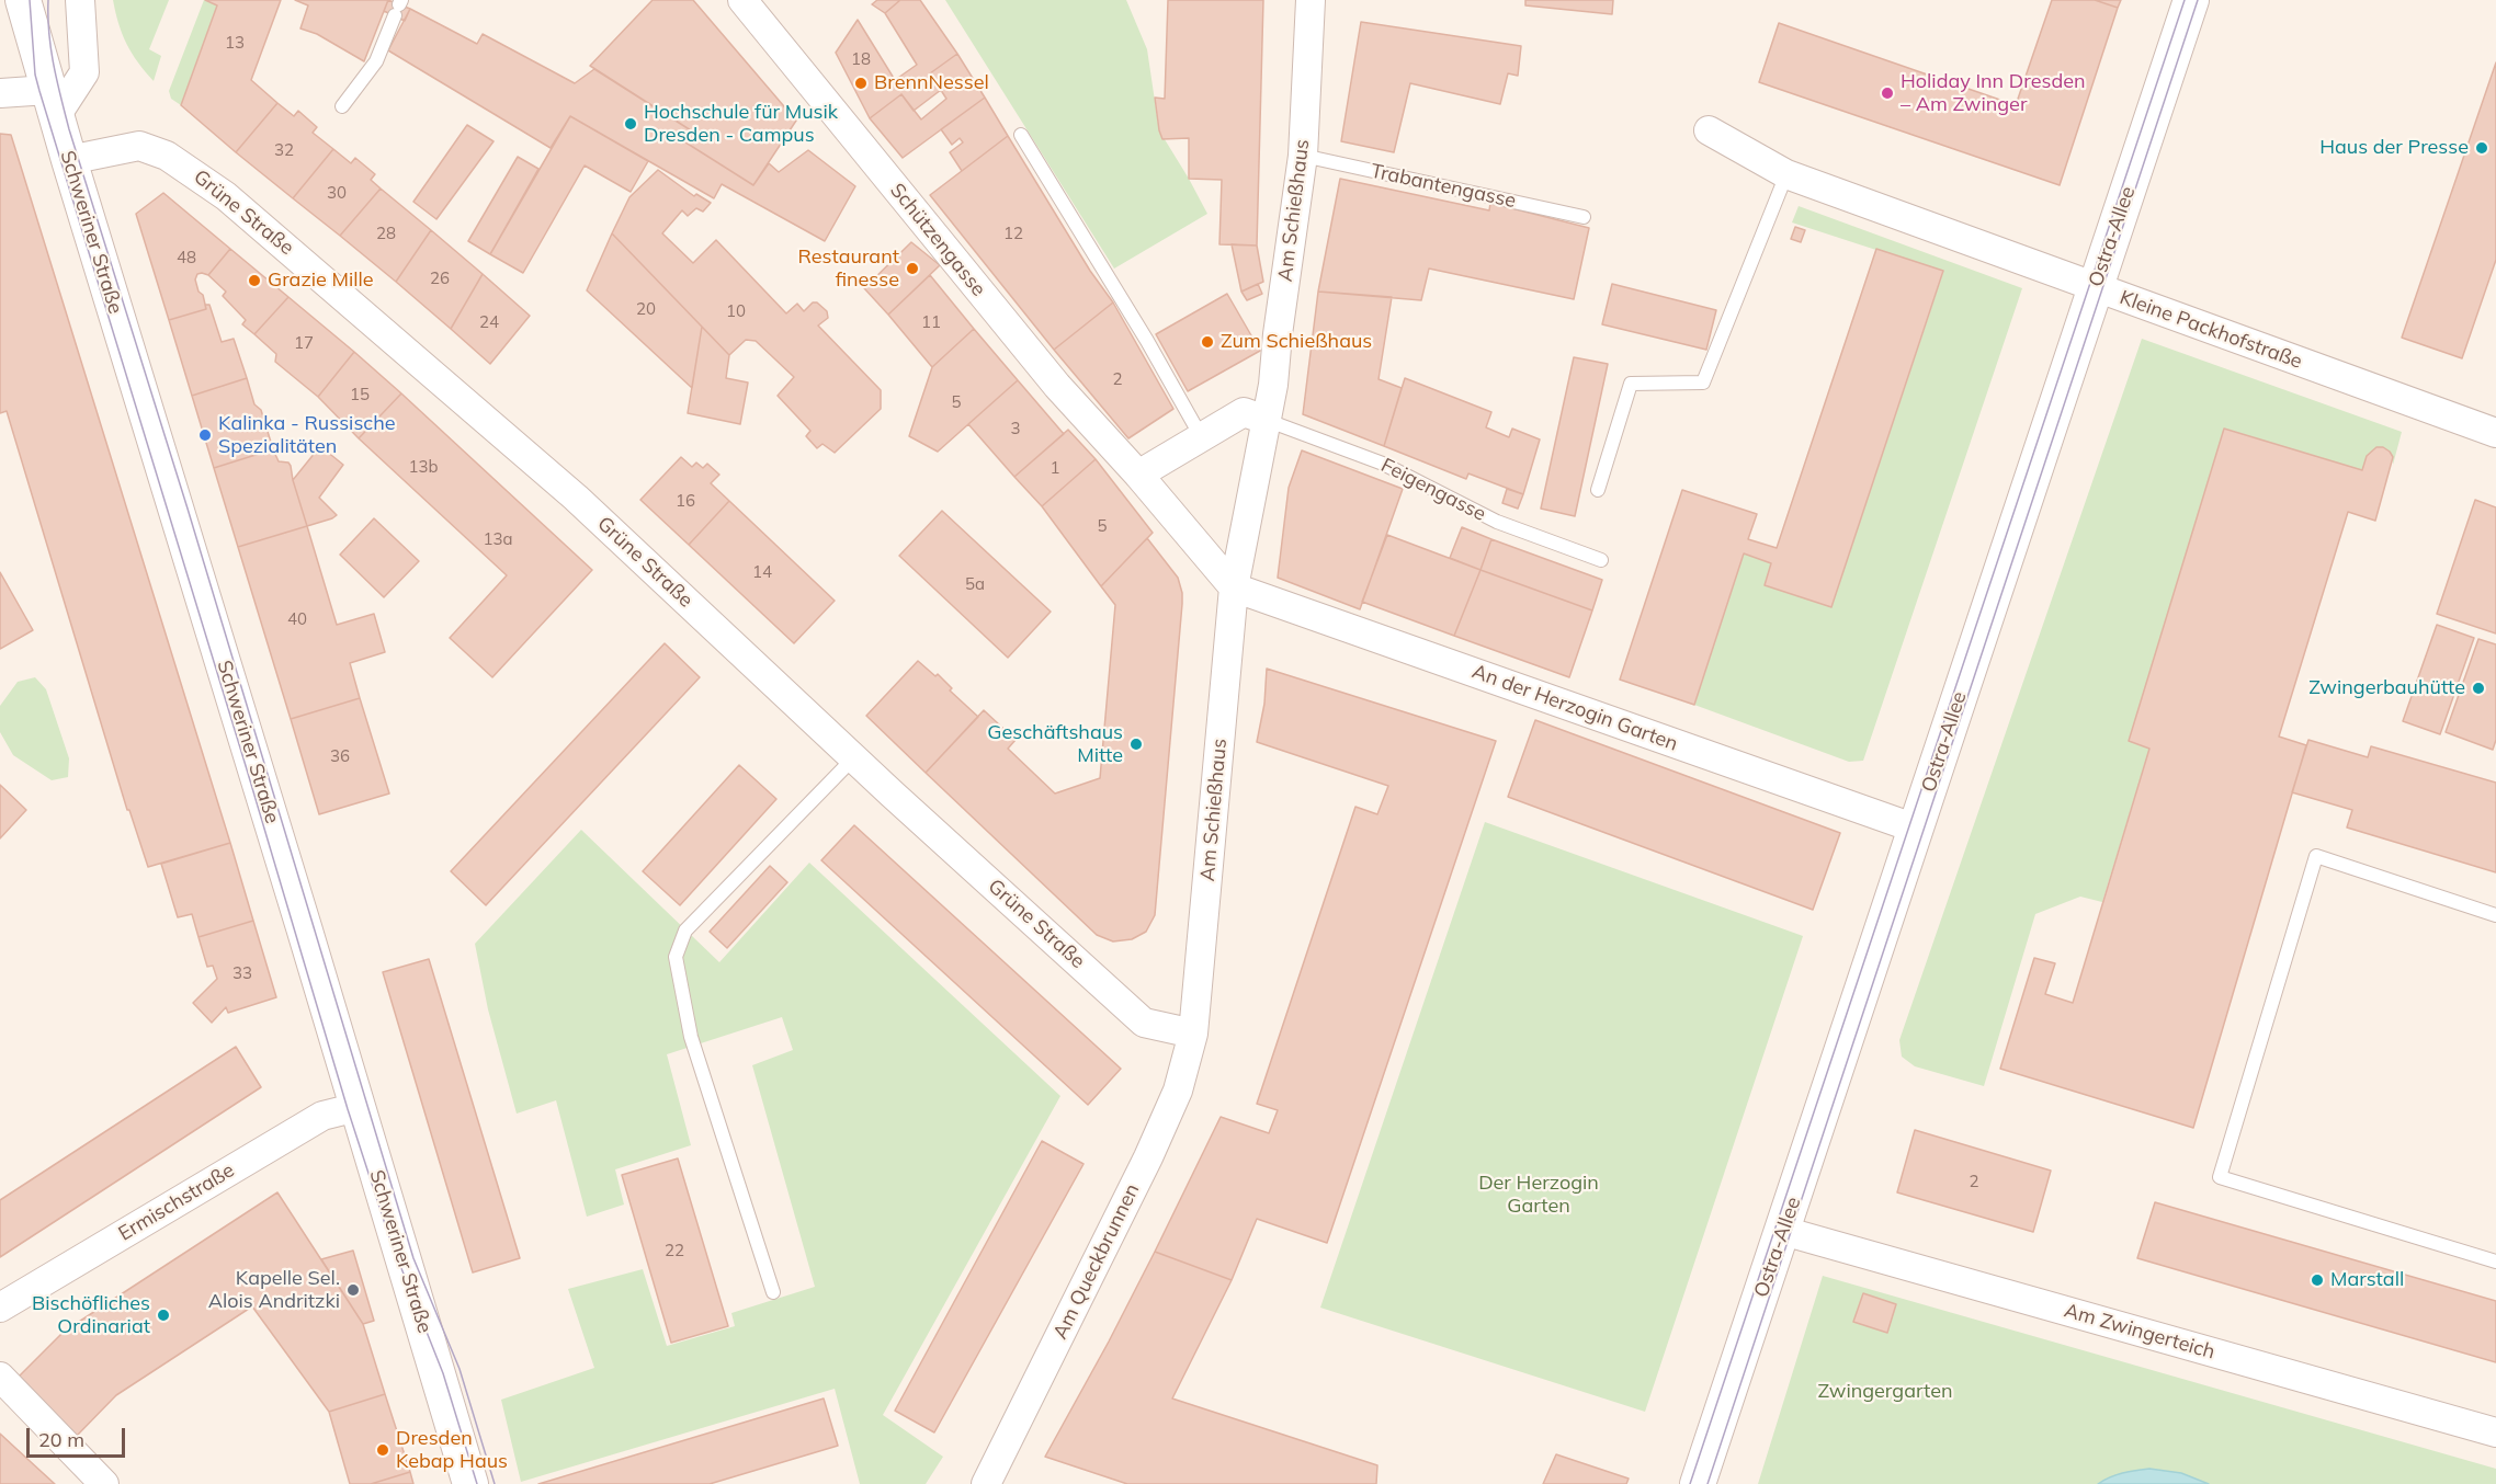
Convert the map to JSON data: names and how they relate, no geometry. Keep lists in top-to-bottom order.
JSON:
{
  "streets": {
    "street": [
      "Am Schießhaus",
      "Grüne Straße",
      "Schweriner Straße",
      "Ostra-Allee",
      "Schützengasse",
      "Kleine Packhofstraße",
      "An der Herzogin Garten",
      "Ermischstraße",
      "Am Queckbrunnen",
      "Am Zwingerteich"
    ],
    "lane": ["Trabantengasse", "Feigengasse"]
  },
  "crossings": [
    ["Trabantengasse", "Am Schießhaus"],
    ["Am Schießhaus", "Grüne Straße"],
    ["Am Schießhaus", "Feigengasse"],
    ["Am Schießhaus", "An der Herzogin Garten"],
    ["Am Schießhaus", "Am Queckbrunnen"],
    ["Grüne Straße", "Schweriner Straße"],
    ["Grüne Straße", "Am Queckbrunnen"],
    ["Schweriner Straße", "Ermischstraße"],
    ["Ostra-Allee", "Kleine Packhofstraße"],
    ["Ostra-Allee", "An der Herzogin Garten"],
    ["Ostra-Allee", "Am Zwingerteich"]
  ],
  "parks": ["Der Herzogin Garten", "Zwingergarten"],
  "places": [
    "BrennNessel",
    "Holiday Inn Dresden – Am Zwinger",
    "Hochschule für Musik Dresden - Campus",
    "Haus der Presse",
    "Restaurant finesse",
    "Grazie Mille",
    "Zum Schießhaus",
    "Kalinka - Russische Spezialitäten",
    "Zwingerbauhütte",
    "Geschäftshaus Mitte",
    "Marstall",
    "Kapelle Sel. Alois Andritzki",
    "Bischöfliches Ordinariat",
    "Dresden Kebap Haus"
  ],
  "house_numbers": [
    "13",
    "18",
    "32",
    "30",
    "28",
    "12",
    "48",
    "26",
    "20",
    "10",
    "24",
    "11",
    "17",
    "2",
    "15",
    "5",
    "3",
    "13b",
    "1",
    "16",
    "5",
    "13a",
    "14",
    "5a",
    "40",
    "36",
    "33",
    "2",
    "22"
  ],
  "scale_bar": "20 m"
}
